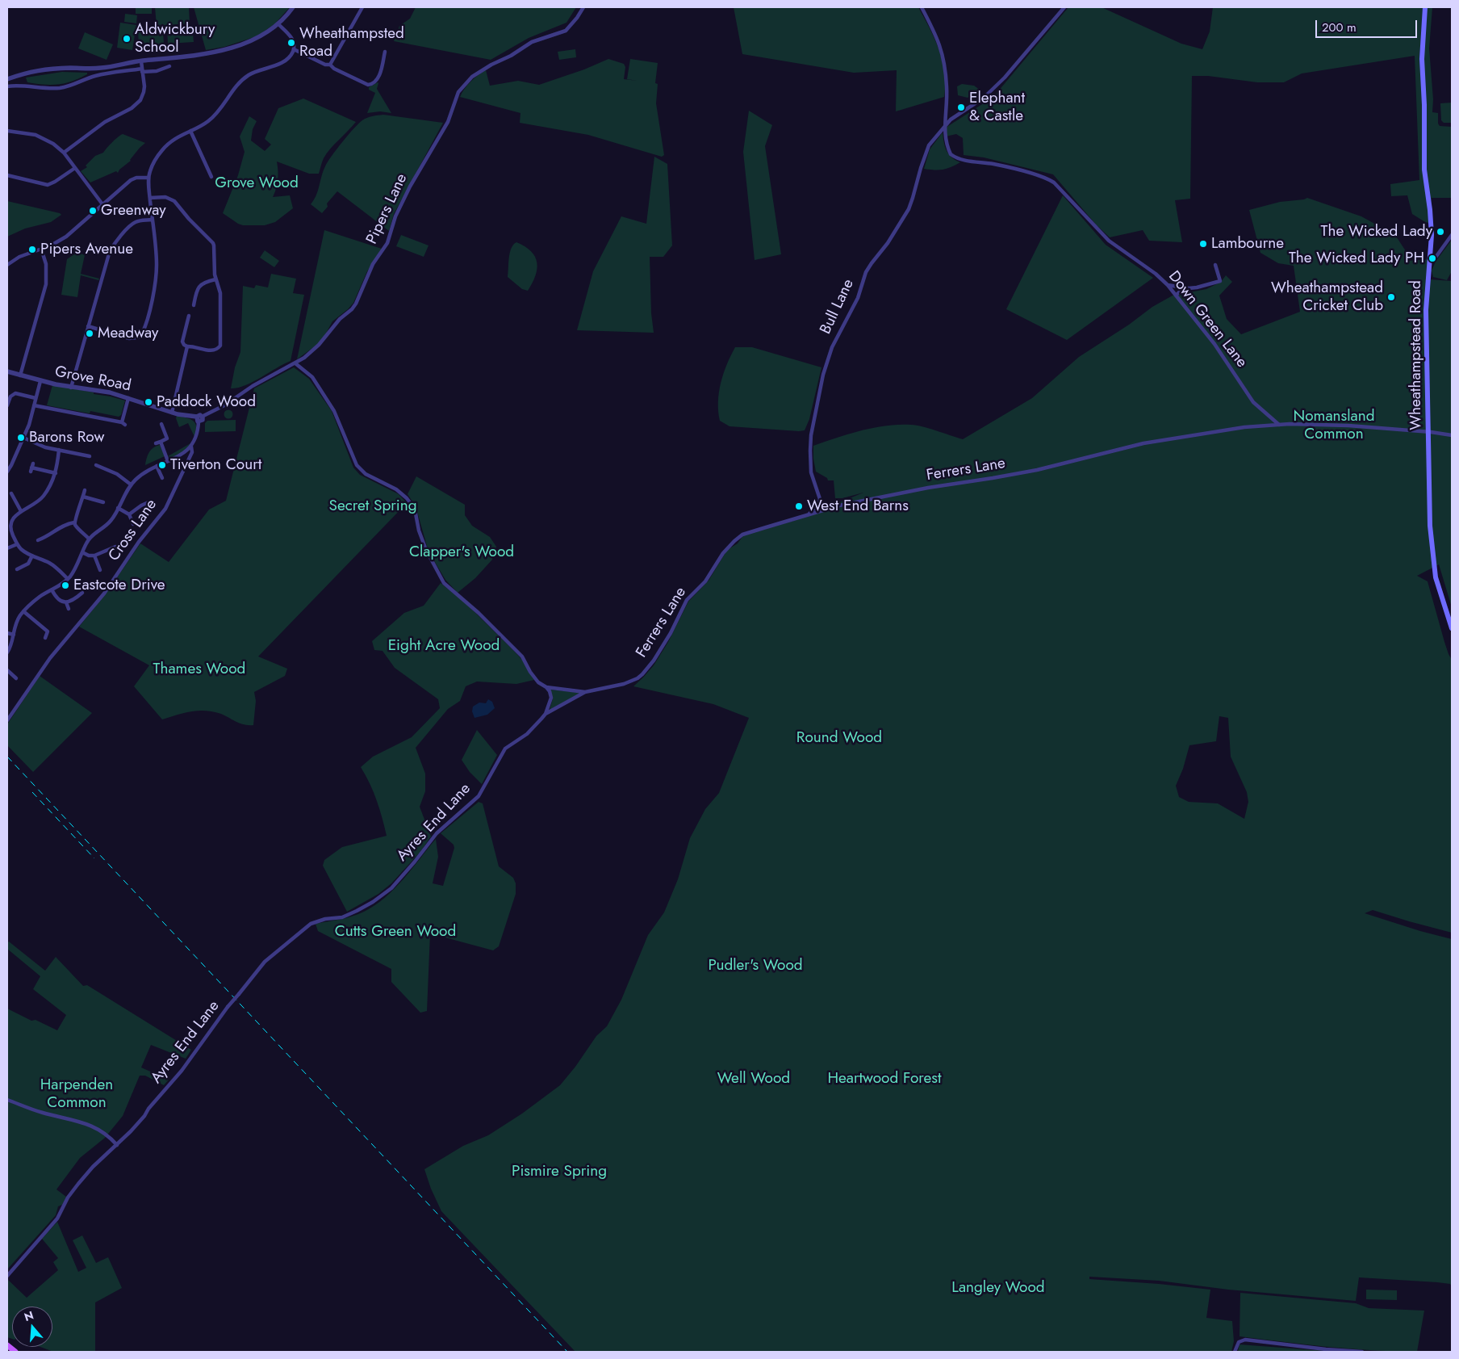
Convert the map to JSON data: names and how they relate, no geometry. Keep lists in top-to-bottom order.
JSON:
{
  "streets": {
    "main road": ["Wheathampstead Road"],
    "street": [
      "Pipers Lane",
      "Bull Lane",
      "Down Green Lane",
      "Grove Road",
      "Ferrers Lane",
      "Cross Lane",
      "Ayres End Lane"
    ]
  },
  "crossings": [
    ["Pipers Lane", "Grove Road"],
    ["Pipers Lane", "Cross Lane"],
    ["Bull Lane", "Down Green Lane"],
    ["Bull Lane", "Ferrers Lane"],
    ["Down Green Lane", "Ferrers Lane"],
    ["Wheathampstead Road", "Ferrers Lane"],
    ["Grove Road", "Cross Lane"],
    ["Ferrers Lane", "Ayres End Lane"]
  ],
  "parks": [
    "Grove Wood",
    "Nomansland Common",
    "Secret Spring",
    "Clapper's Wood",
    "Eight Acre Wood",
    "Thames Wood",
    "Round Wood",
    "Cutts Green Wood",
    "Pudler's Wood",
    "Well Wood",
    "Heartwood Forest",
    "Harpenden Common",
    "Pismire Spring",
    "Langley Wood"
  ],
  "places": [
    "Aldwickbury School",
    "Wheathampsted Road",
    "Elephant & Castle",
    "Greenway",
    "The Wicked Lady",
    "Lambourne",
    "Pipers Avenue",
    "The Wicked Lady PH",
    "Wheathampstead Cricket Club",
    "Meadway",
    "Paddock Wood",
    "Barons Row",
    "Tiverton Court",
    "West End Barns",
    "Eastcote Drive"
  ],
  "scale_bar": "200 m",
  "north": "top"
}
